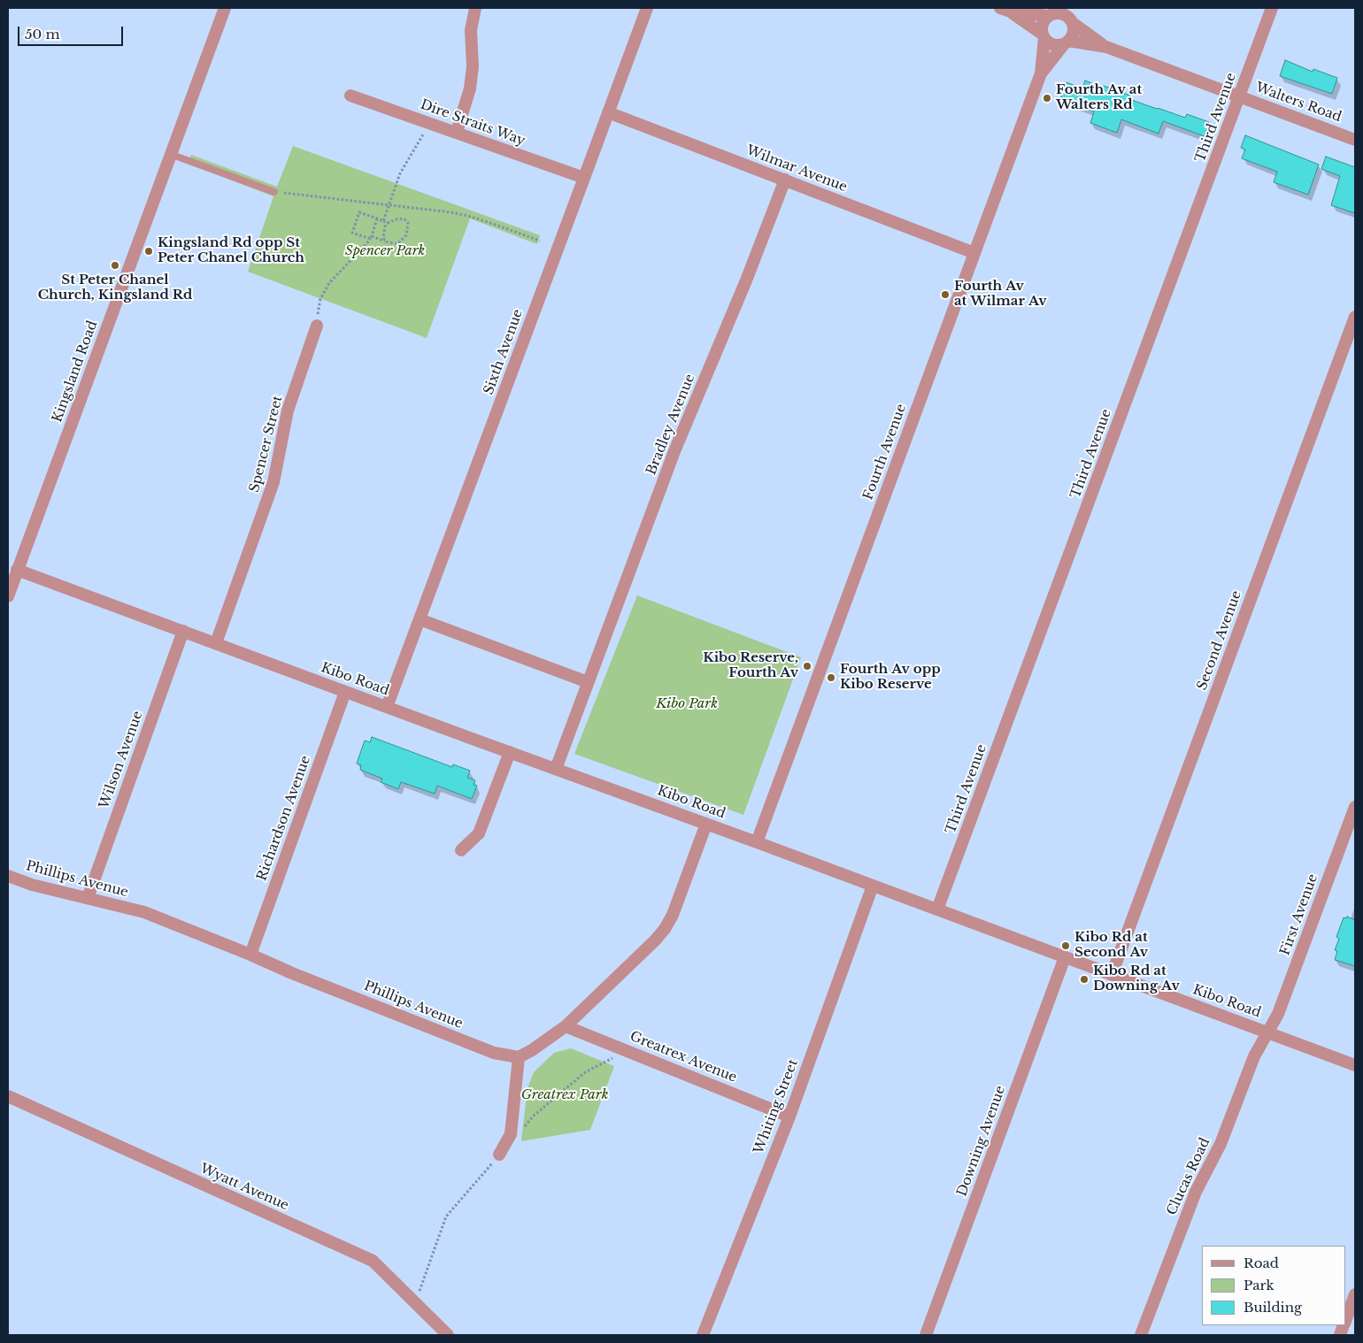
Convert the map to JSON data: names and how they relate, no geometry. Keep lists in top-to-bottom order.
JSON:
{
  "streets": {
    "street": [
      "Walters Road",
      "Third Avenue",
      "Dire Straits Way",
      "Wilmar Avenue",
      "Sixth Avenue",
      "Kingsland Road",
      "Bradley Avenue",
      "Spencer Street",
      "Fourth Avenue",
      "Second Avenue",
      "Kibo Road",
      "Wilson Avenue",
      "Richardson Avenue",
      "Phillips Avenue",
      "First Avenue",
      "Greatrex Avenue",
      "Whiting Street",
      "Downing Avenue",
      "Clucas Road",
      "Wyatt Avenue"
    ]
  },
  "crossings": [
    ["Walters Road", "Third Avenue"],
    ["Walters Road", "Fourth Avenue"],
    ["Third Avenue", "Kibo Road"],
    ["Dire Straits Way", "Sixth Avenue"],
    ["Wilmar Avenue", "Sixth Avenue"],
    ["Wilmar Avenue", "Bradley Avenue"],
    ["Wilmar Avenue", "Fourth Avenue"],
    ["Sixth Avenue", "Kibo Road"],
    ["Kingsland Road", "Kibo Road"],
    ["Bradley Avenue", "Kibo Road"],
    ["Spencer Street", "Kibo Road"],
    ["Fourth Avenue", "Kibo Road"],
    ["Second Avenue", "Kibo Road"],
    ["Kibo Road", "Wilson Avenue"],
    ["Kibo Road", "Richardson Avenue"],
    ["Kibo Road", "First Avenue"],
    ["Kibo Road", "Whiting Street"],
    ["Kibo Road", "Downing Avenue"],
    ["Kibo Road", "Clucas Road"],
    ["Wilson Avenue", "Phillips Avenue"],
    ["Richardson Avenue", "Phillips Avenue"],
    ["First Avenue", "Clucas Road"],
    ["Greatrex Avenue", "Whiting Street"]
  ],
  "parks": ["Spencer Park", "Kibo Park", "Greatrex Park"],
  "places": [
    "Fourth Av at Walters Rd",
    "Kingsland Rd opp St Peter Chanel Church",
    "St Peter Chanel Church, Kingsland Rd",
    "Fourth Av at Wilmar Av",
    "Kibo Reserve, Fourth Av",
    "Fourth Av opp Kibo Reserve",
    "Kibo Rd at Second Av",
    "Kibo Rd at Downing Av"
  ],
  "legend": ["Road", "Park", "Building"],
  "scale_bar": "50 m"
}
